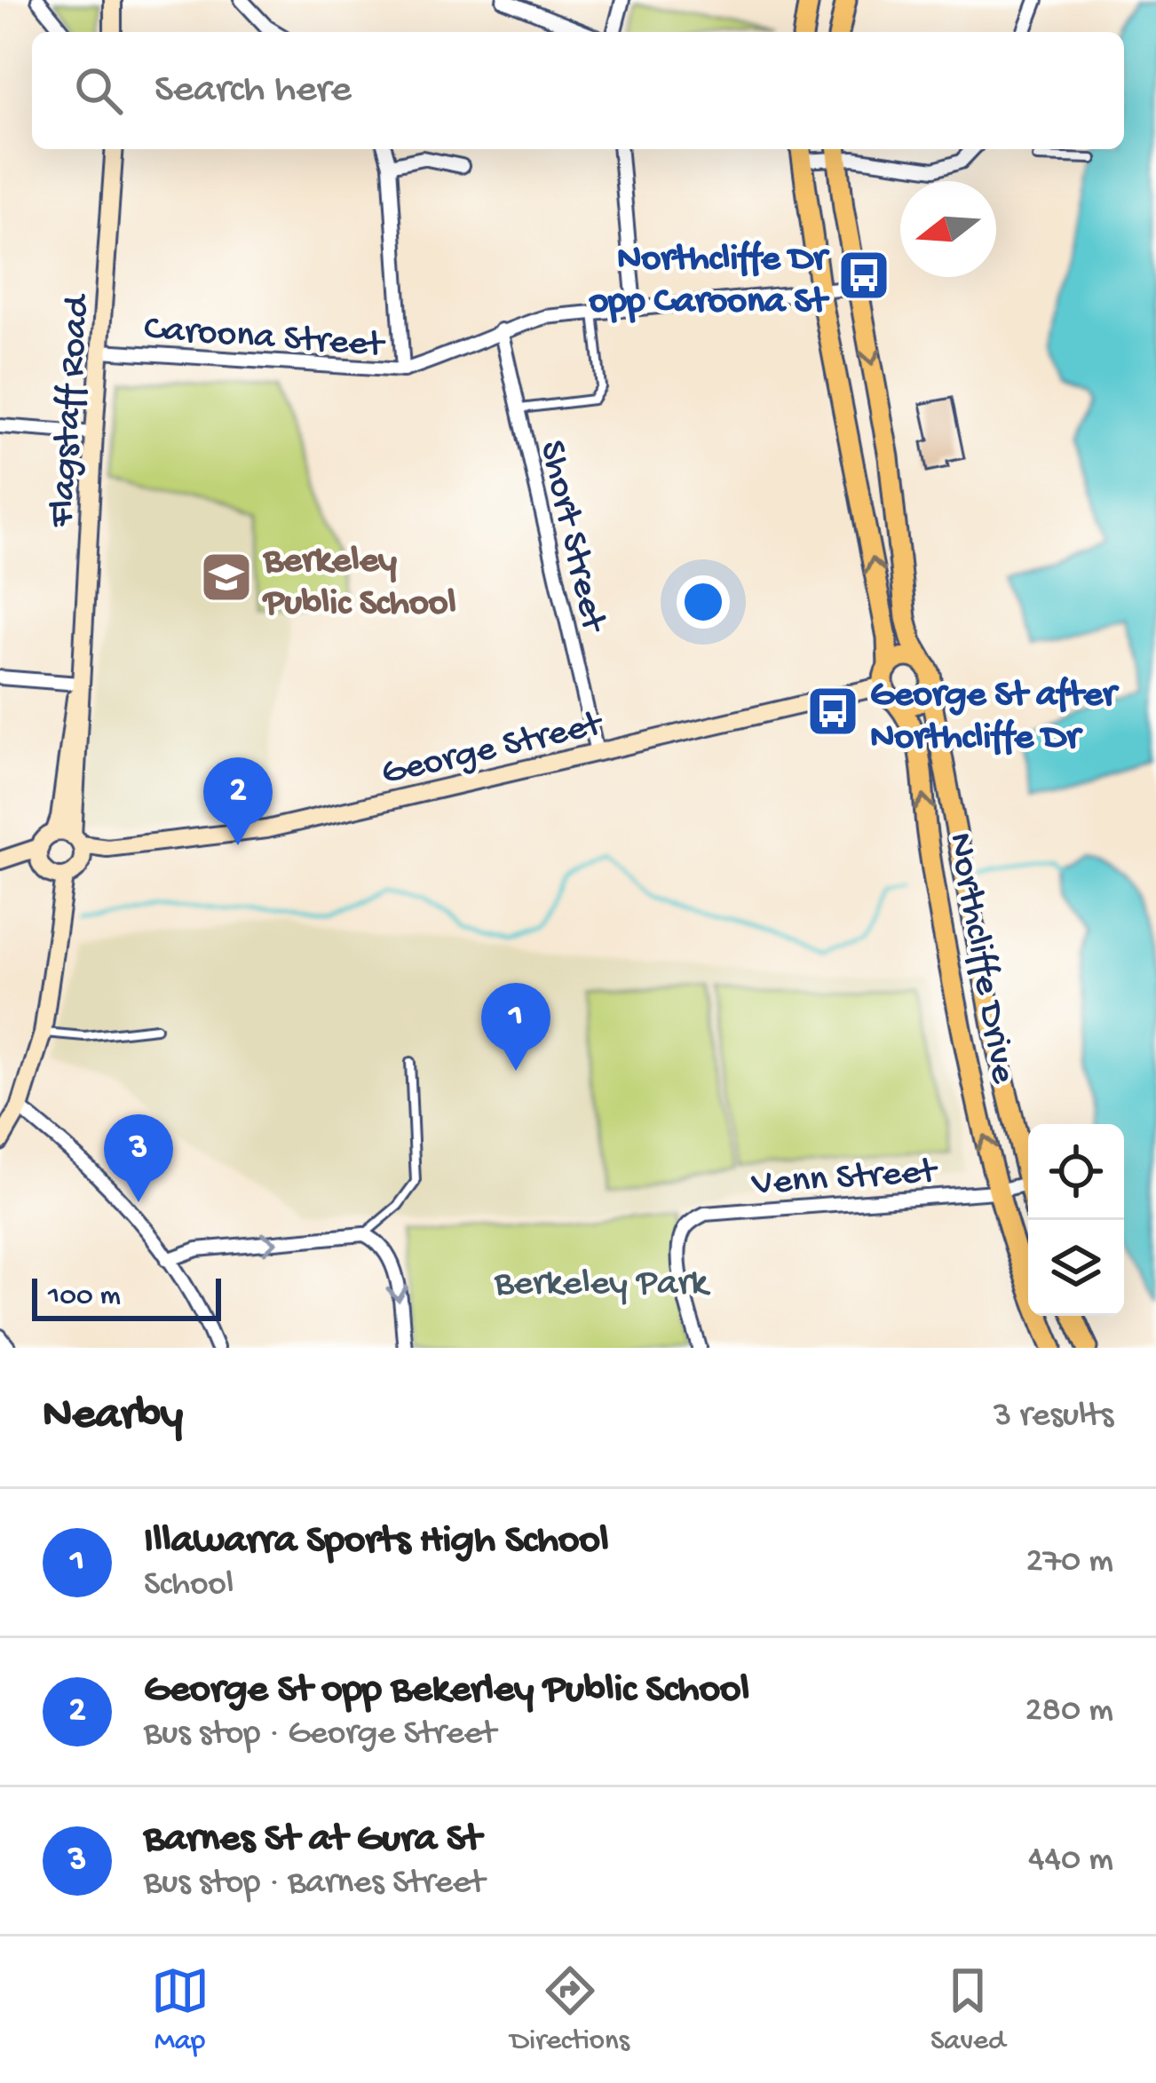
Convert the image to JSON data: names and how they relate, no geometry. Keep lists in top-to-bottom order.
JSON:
{
  "streets": {
    "main road": ["Flagstaff Road", "George Street", "Northcliffe Drive"],
    "street": ["Caroona Street", "Short Street", "Venn Street"]
  },
  "crossings": [
    ["Caroona Street", "Flagstaff Road"],
    ["Caroona Street", "Short Street"],
    ["Caroona Street", "Northcliffe Drive"],
    ["Flagstaff Road", "George Street"],
    ["Short Street", "George Street"],
    ["George Street", "Northcliffe Drive"],
    ["Northcliffe Drive", "Venn Street"]
  ],
  "parks": ["Berkeley Park"],
  "places": {
    "bus stop": ["Northcliffe Dr opp Caroona St", "George St after Northcliffe Dr"],
    "school or university": ["Berkeley Public School"]
  },
  "scale_bar": "100 m",
  "north": "left",
  "page": {
    "search": "Search here",
    "pins": ["2", "1", "3"],
    "scale": "100 m",
    "heading": ["Nearby", "3 results"],
    "list": [
      {
        "mark": "1",
        "name": "Illawarra Sports High School",
        "note": "School",
        "value": "270 m"
      },
      {
        "mark": "2",
        "name": "George St opp Bekerley Public School",
        "note": "Bus stop · George Street",
        "value": "280 m"
      },
      {
        "mark": "3",
        "name": "Barnes St at Gura St",
        "note": "Bus stop · Barnes Street",
        "value": "440 m"
      }
    ],
    "nav": ["Map", "Directions", "Saved"]
  }
}
